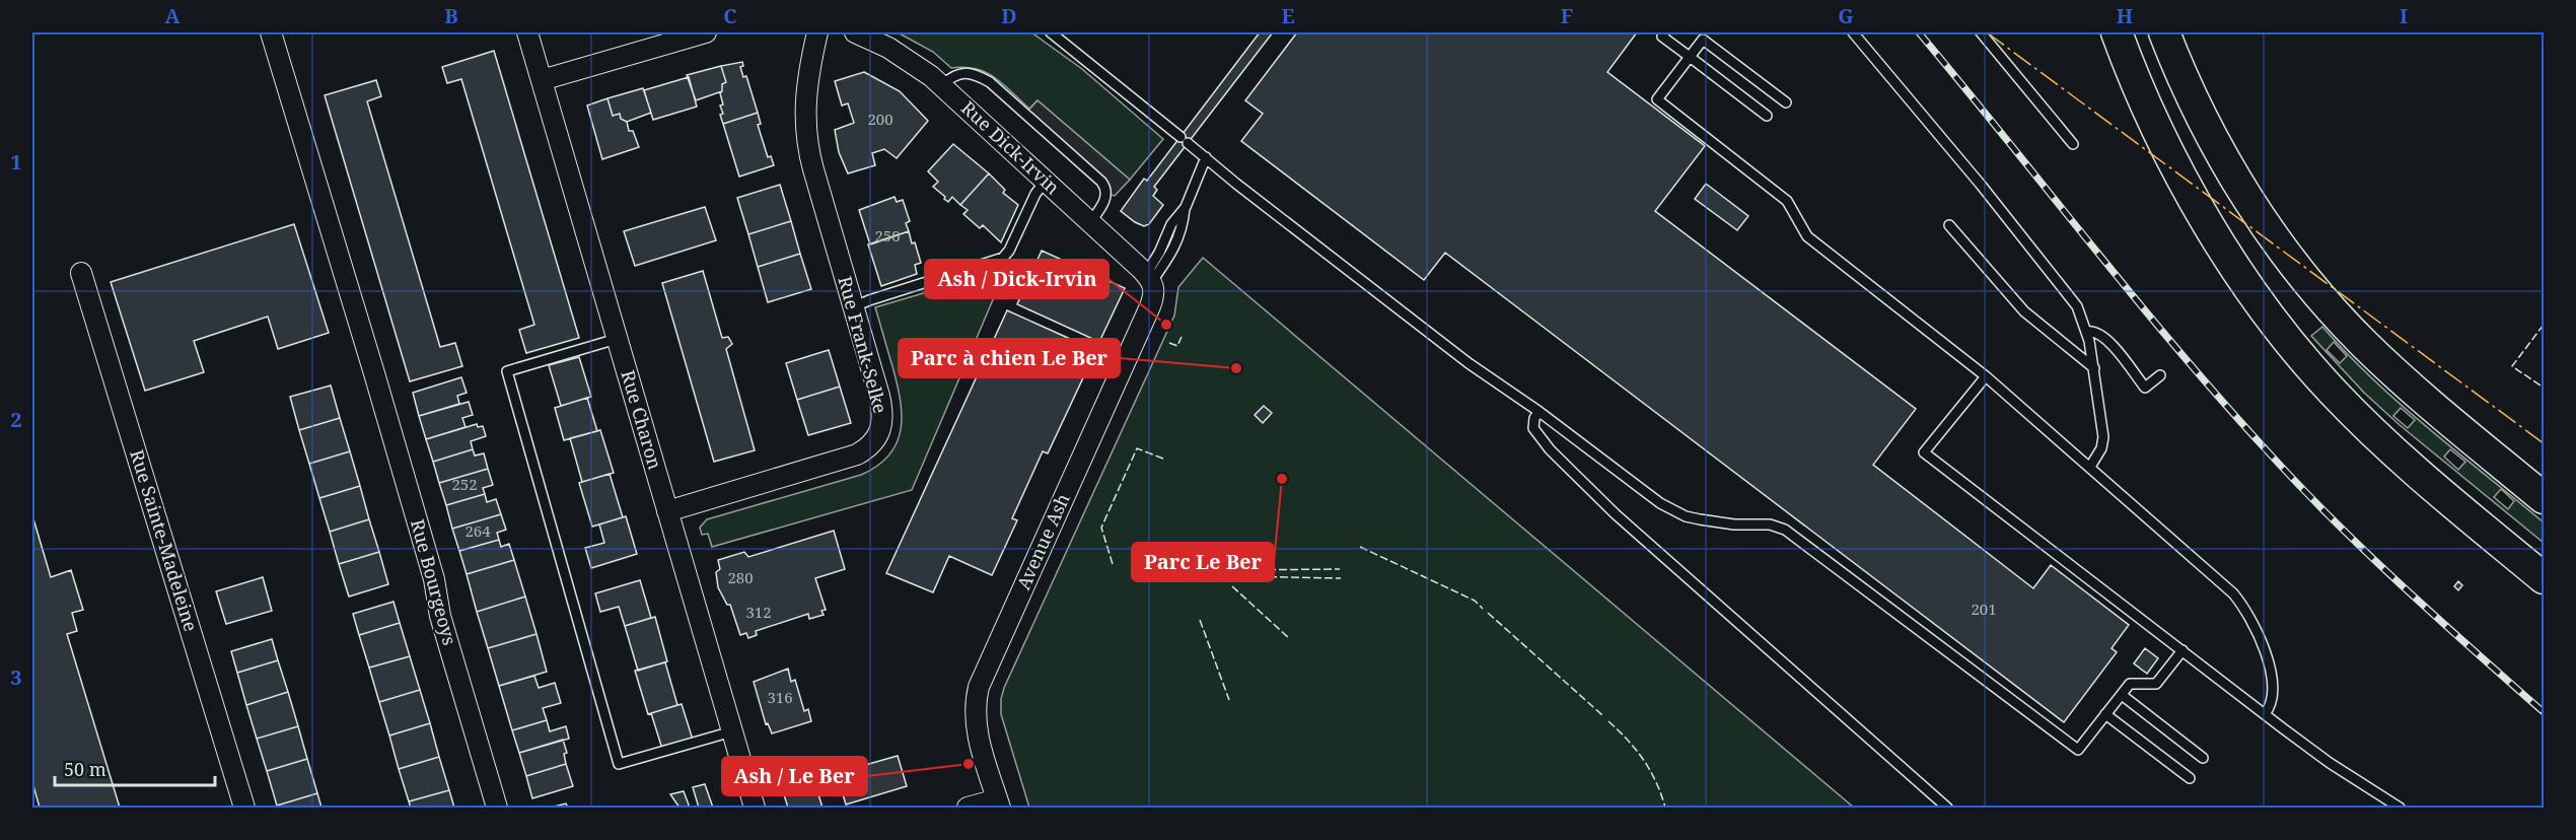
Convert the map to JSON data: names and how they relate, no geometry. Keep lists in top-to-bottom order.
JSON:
{
  "streets": {
    "street": [
      "Rue Dick-Irvin",
      "Rue Frank-Selke",
      "Rue Charon",
      "Rue Sainte-Madeleine",
      "Avenue Ash",
      "Rue Bourgeoys"
    ]
  },
  "crossings": [
    ["Rue Dick-Irvin", "Avenue Ash"],
    ["Rue Frank-Selke", "Rue Charon"]
  ],
  "places": [
    "Ash / Dick-Irvin",
    "Parc à chien Le Ber",
    "Parc Le Ber",
    "Ash / Le Ber"
  ],
  "house_numbers": [
    "200",
    "250",
    "252",
    "264",
    "280",
    "201",
    "312",
    "316"
  ],
  "scale_bar": "50 m",
  "grid": {
    "columns": [
      "A",
      "B",
      "C",
      "D",
      "E",
      "F",
      "G",
      "H",
      "I"
    ],
    "rows": ["1", "2", "3"]
  }
}
